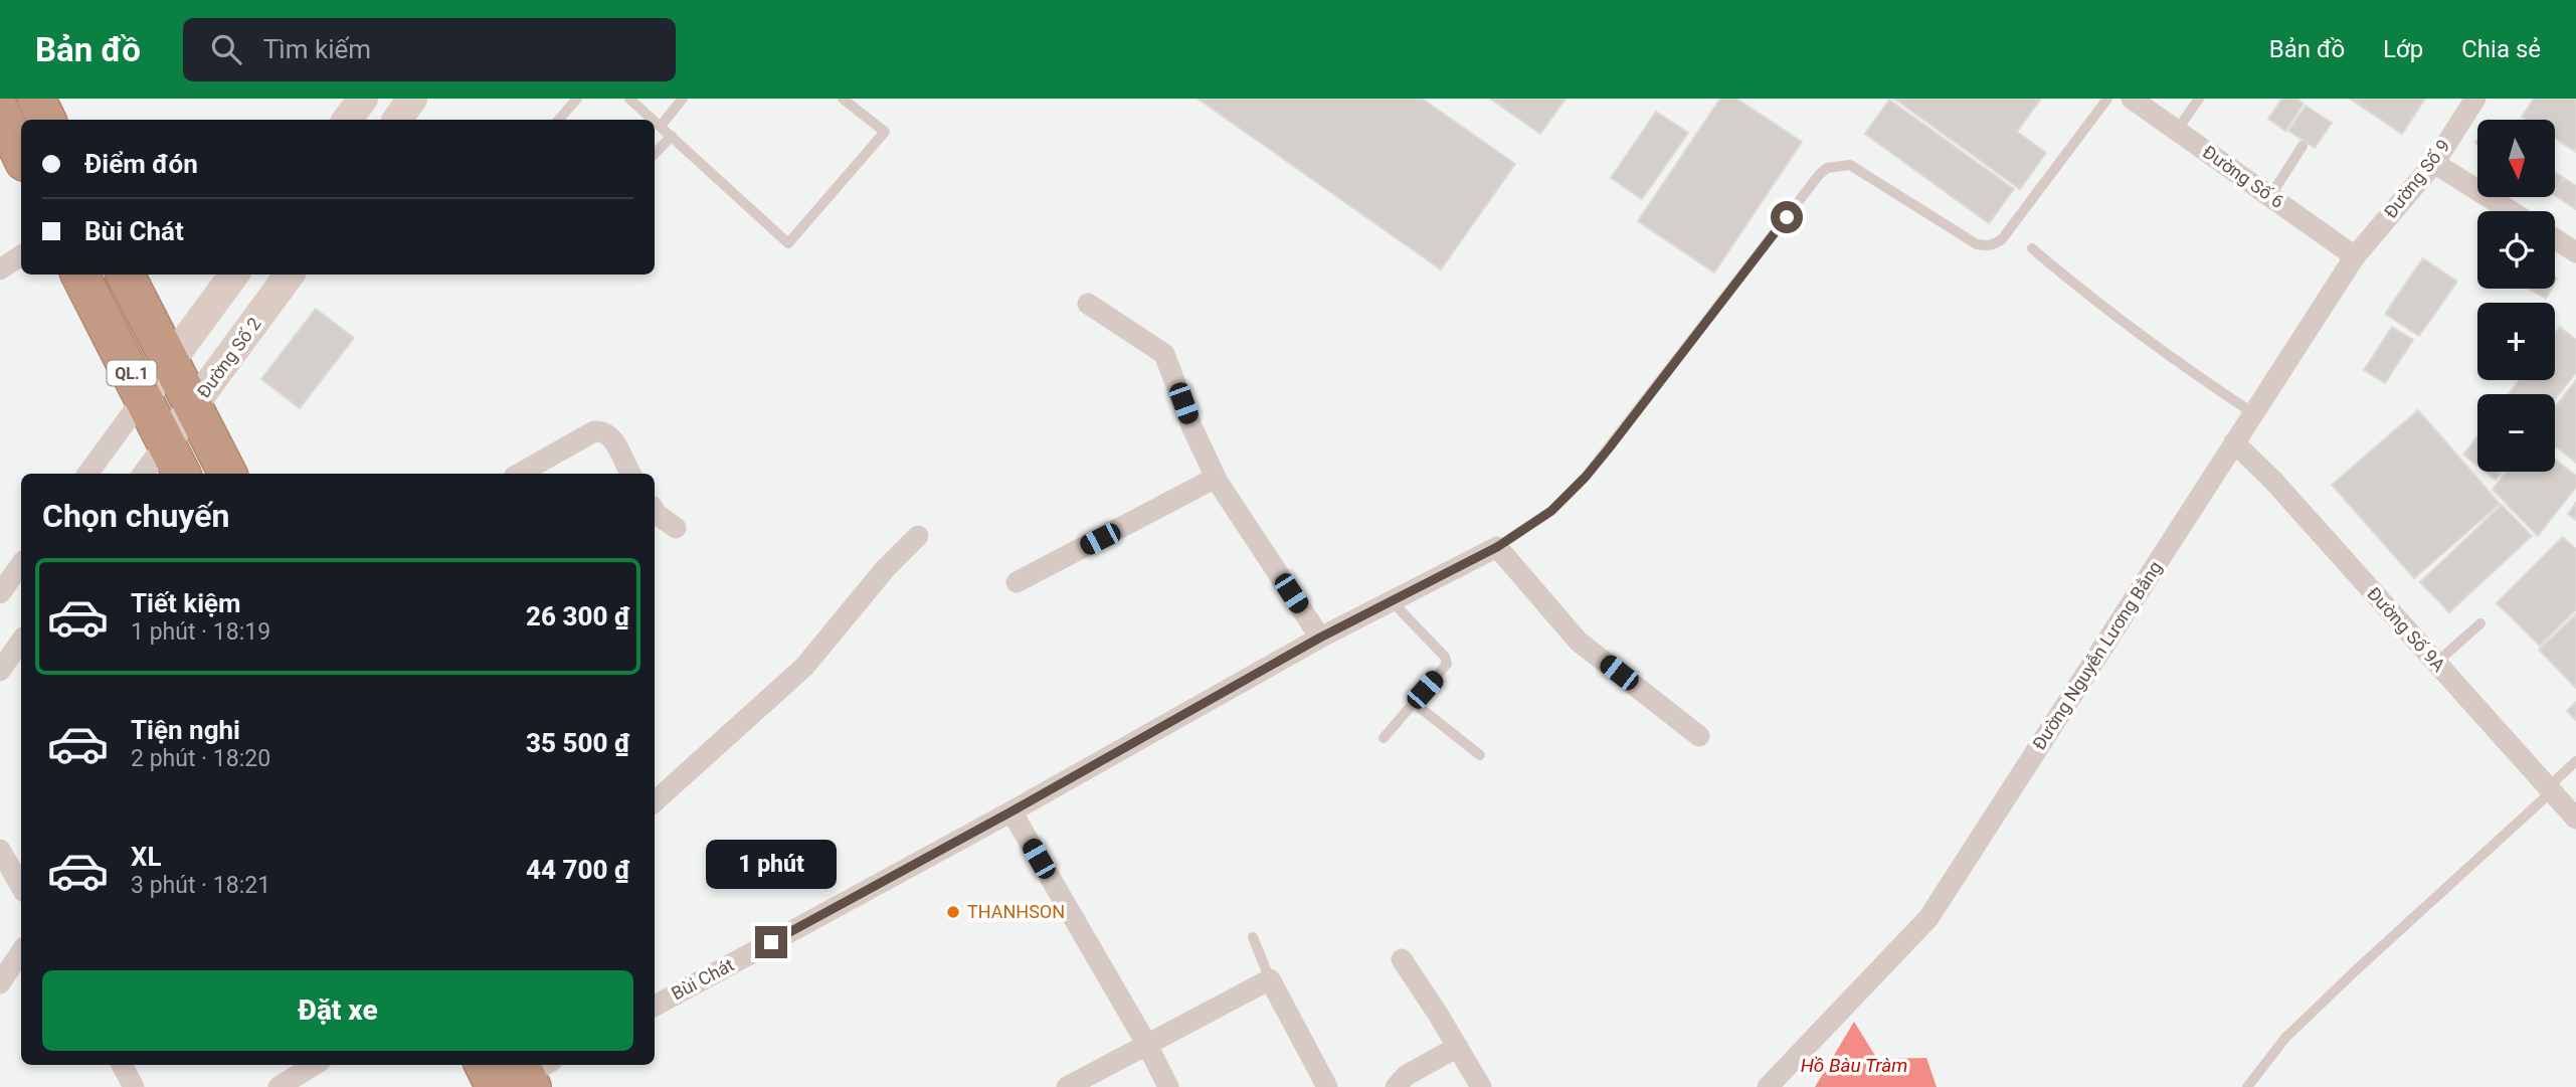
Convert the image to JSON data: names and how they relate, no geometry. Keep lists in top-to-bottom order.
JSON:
{
  "streets": {
    "highway": ["QL.1"],
    "street": [
      "Đường Số 6",
      "Đường Số 9",
      "Đường Số 2",
      "Đường Số 9A",
      "Đường Nguyễn Lương Bằng",
      "Bùi Chát"
    ]
  },
  "crossings": [
    ["Đường Số 6", "Đường Số 9"],
    ["Đường Số 6", "Đường Nguyễn Lương Bằng"],
    ["Đường Số 9", "Đường Nguyễn Lương Bằng"],
    ["Đường Số 2", "QL.1"],
    ["Đường Số 9A", "Đường Nguyễn Lương Bằng"]
  ],
  "water": ["Hồ Bàu Tràm"],
  "places": ["THANHSON"],
  "north": "bottom",
  "page": {
    "header": "Bản đồ",
    "search": "Tìm kiếm",
    "nav": ["Bản đồ", "Lớp", "Chia sẻ"],
    "map_buttons": ["+", "−"],
    "banner": ["Điểm đón", "Bùi Chát"],
    "heading": "Chọn chuyến",
    "list": [
      {
        "name": "Tiết kiệm",
        "note": "1 phút · 18:19",
        "value": "26 300 ₫"
      },
      {
        "name": "Tiện nghi",
        "note": "2 phút · 18:20",
        "value": "35 500 ₫"
      },
      {
        "name": "XL",
        "note": "3 phút · 18:21",
        "value": "44 700 ₫"
      }
    ],
    "bubble": "1 phút",
    "buttons": "Đặt xe"
  }
}
